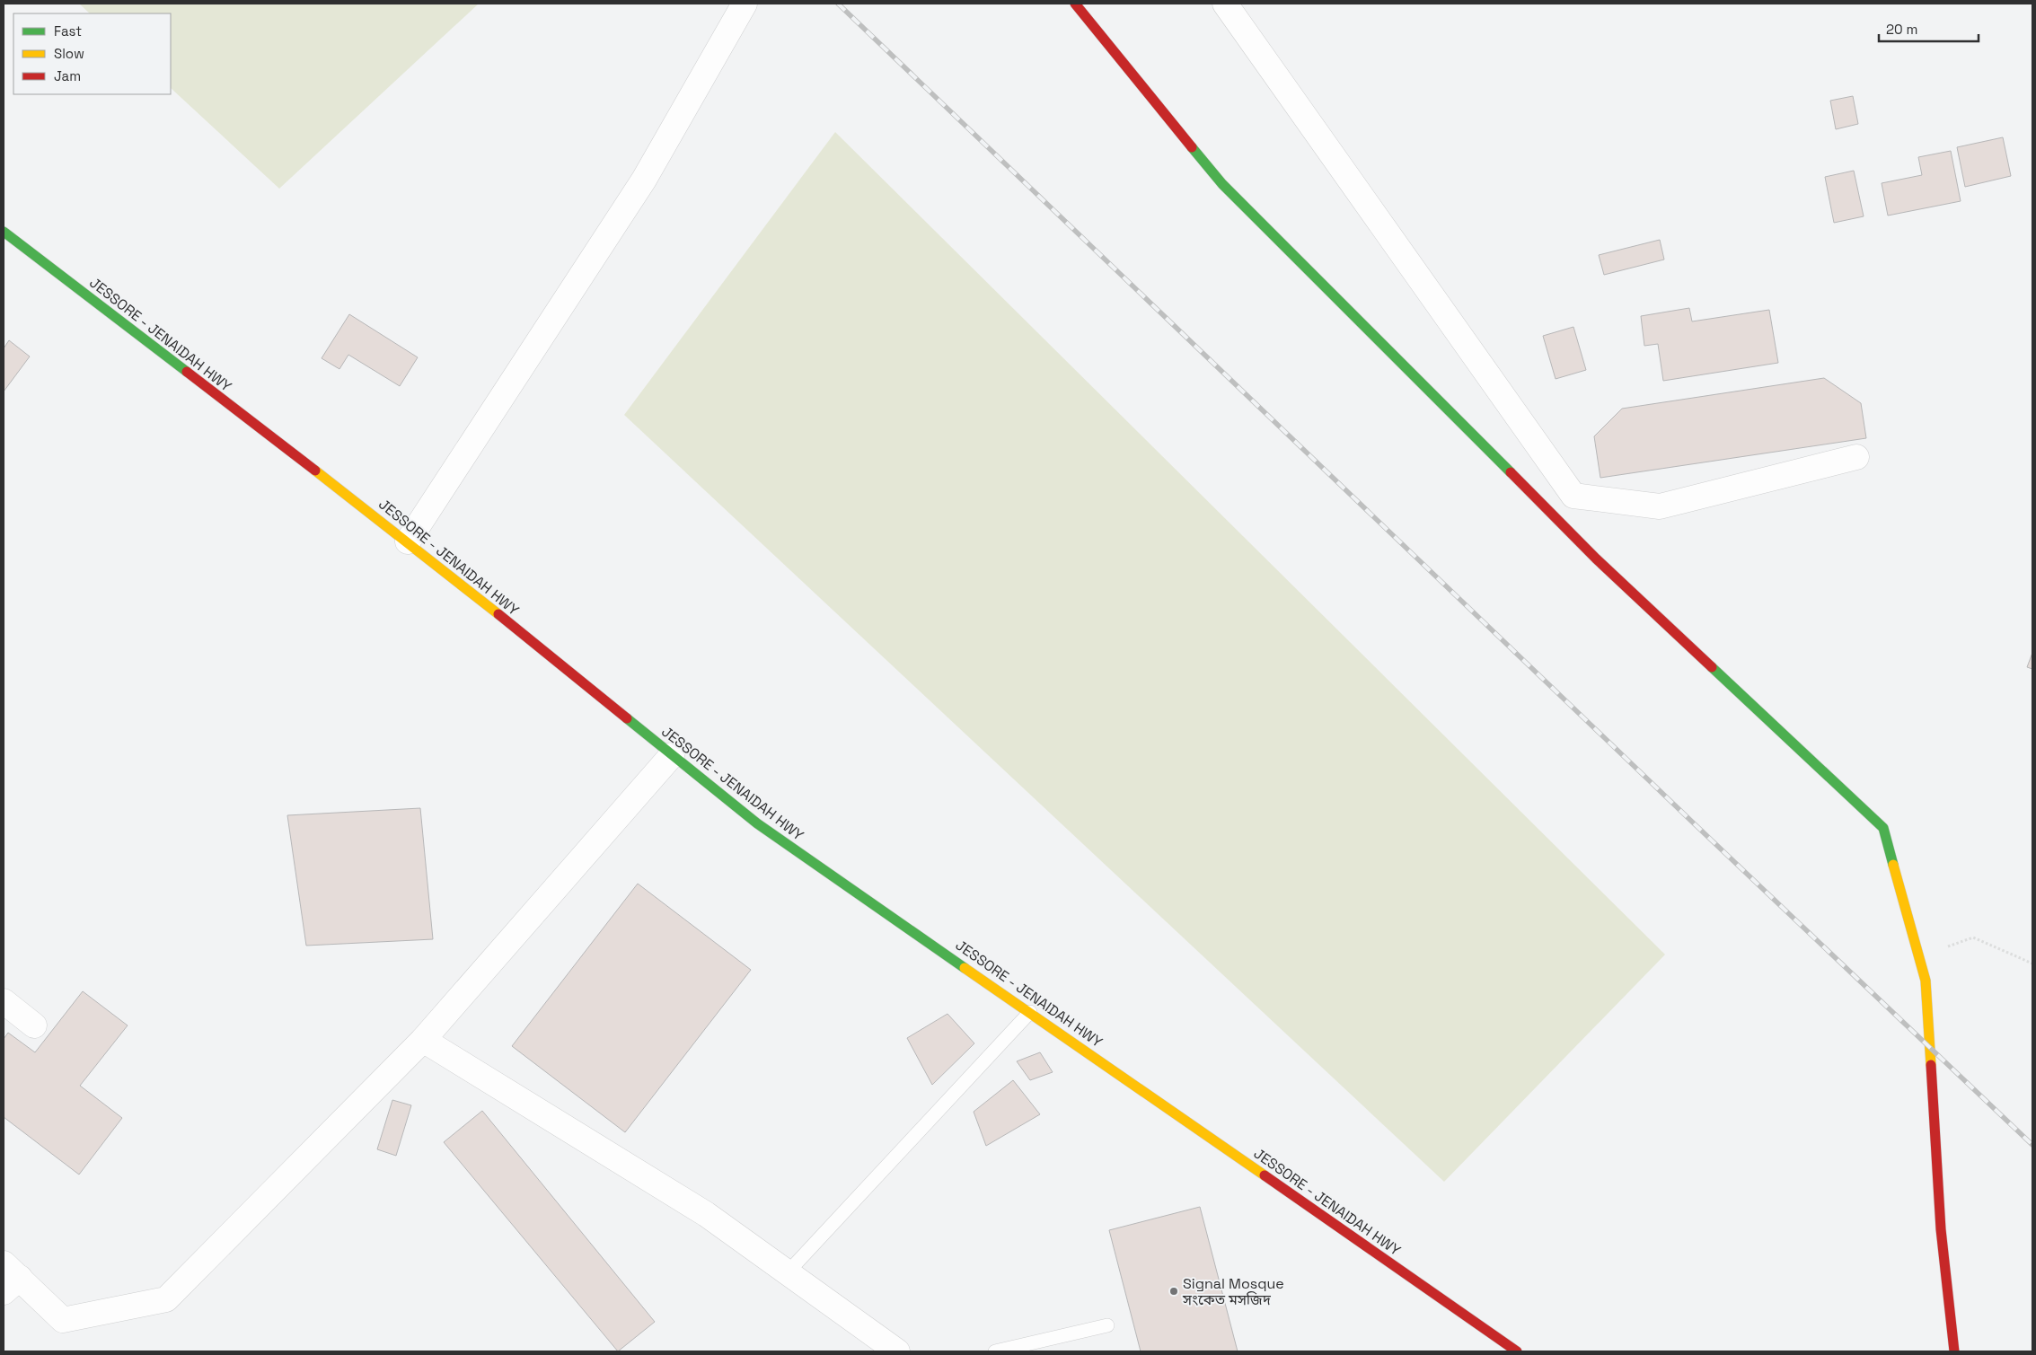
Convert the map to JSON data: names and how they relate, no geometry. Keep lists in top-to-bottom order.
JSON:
{
  "streets": {
    "main road": ["JESSORE - JENAIDAH HWY"]
  },
  "places": ["Signal Mosque সংকেত মসজিদ"],
  "legend": ["Fast", "Slow", "Jam"],
  "scale_bar": "20 m"
}
